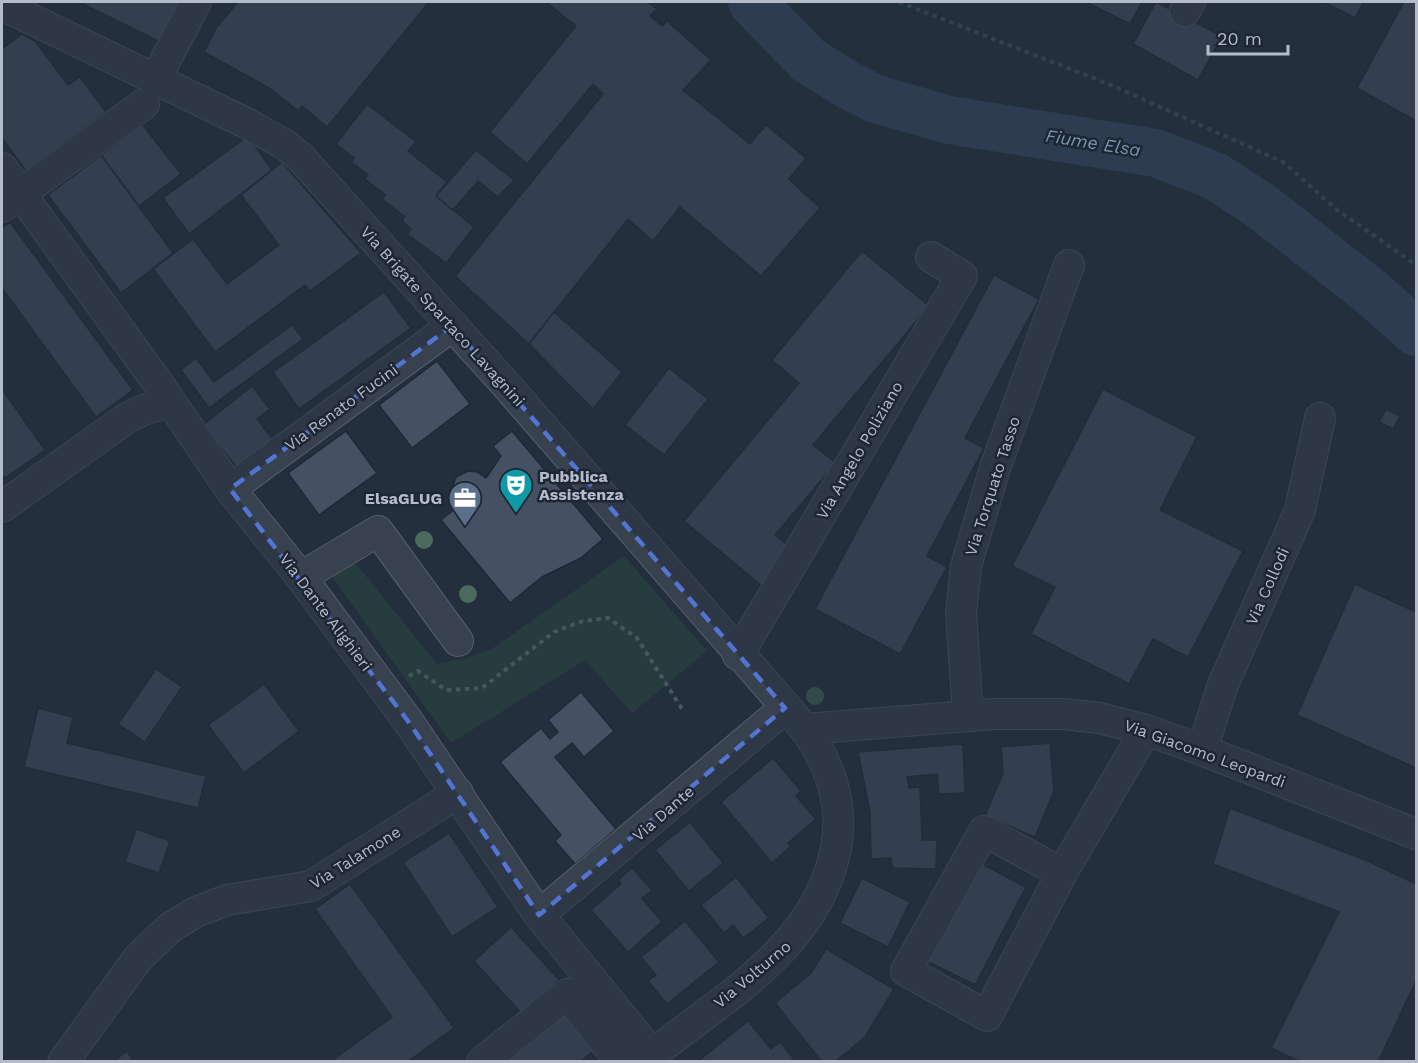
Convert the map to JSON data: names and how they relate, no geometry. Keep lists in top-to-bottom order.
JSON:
{
  "streets": {
    "street": [
      "Via Brigate Spartaco Lavagnini",
      "Via Renato Fucini",
      "Via Angelo Poliziano",
      "Via Torquato Tasso",
      "Via Collodi",
      "Via Dante Alighieri",
      "Via Giacomo Leopardi",
      "Via Dante",
      "Via Talamone",
      "Via Volturno"
    ]
  },
  "crossings": [
    ["Via Brigate Spartaco Lavagnini", "Via Renato Fucini"],
    ["Via Brigate Spartaco Lavagnini", "Via Angelo Poliziano"],
    ["Via Brigate Spartaco Lavagnini", "Via Giacomo Leopardi"],
    ["Via Brigate Spartaco Lavagnini", "Via Dante"],
    ["Via Brigate Spartaco Lavagnini", "Via Volturno"],
    ["Via Renato Fucini", "Via Dante Alighieri"],
    ["Via Torquato Tasso", "Via Giacomo Leopardi"],
    ["Via Collodi", "Via Giacomo Leopardi"],
    ["Via Dante Alighieri", "Via Dante"],
    ["Via Dante Alighieri", "Via Talamone"],
    ["Via Dante Alighieri", "Via Volturno"],
    ["Via Giacomo Leopardi", "Via Dante"],
    ["Via Giacomo Leopardi", "Via Volturno"],
    ["Via Dante", "Via Volturno"]
  ],
  "water": ["Fiume Elsa"],
  "places": {
    "theatre": ["Pubblica Assistenza"],
    "office": ["ElsaGLUG"]
  },
  "scale_bar": "20 m"
}
